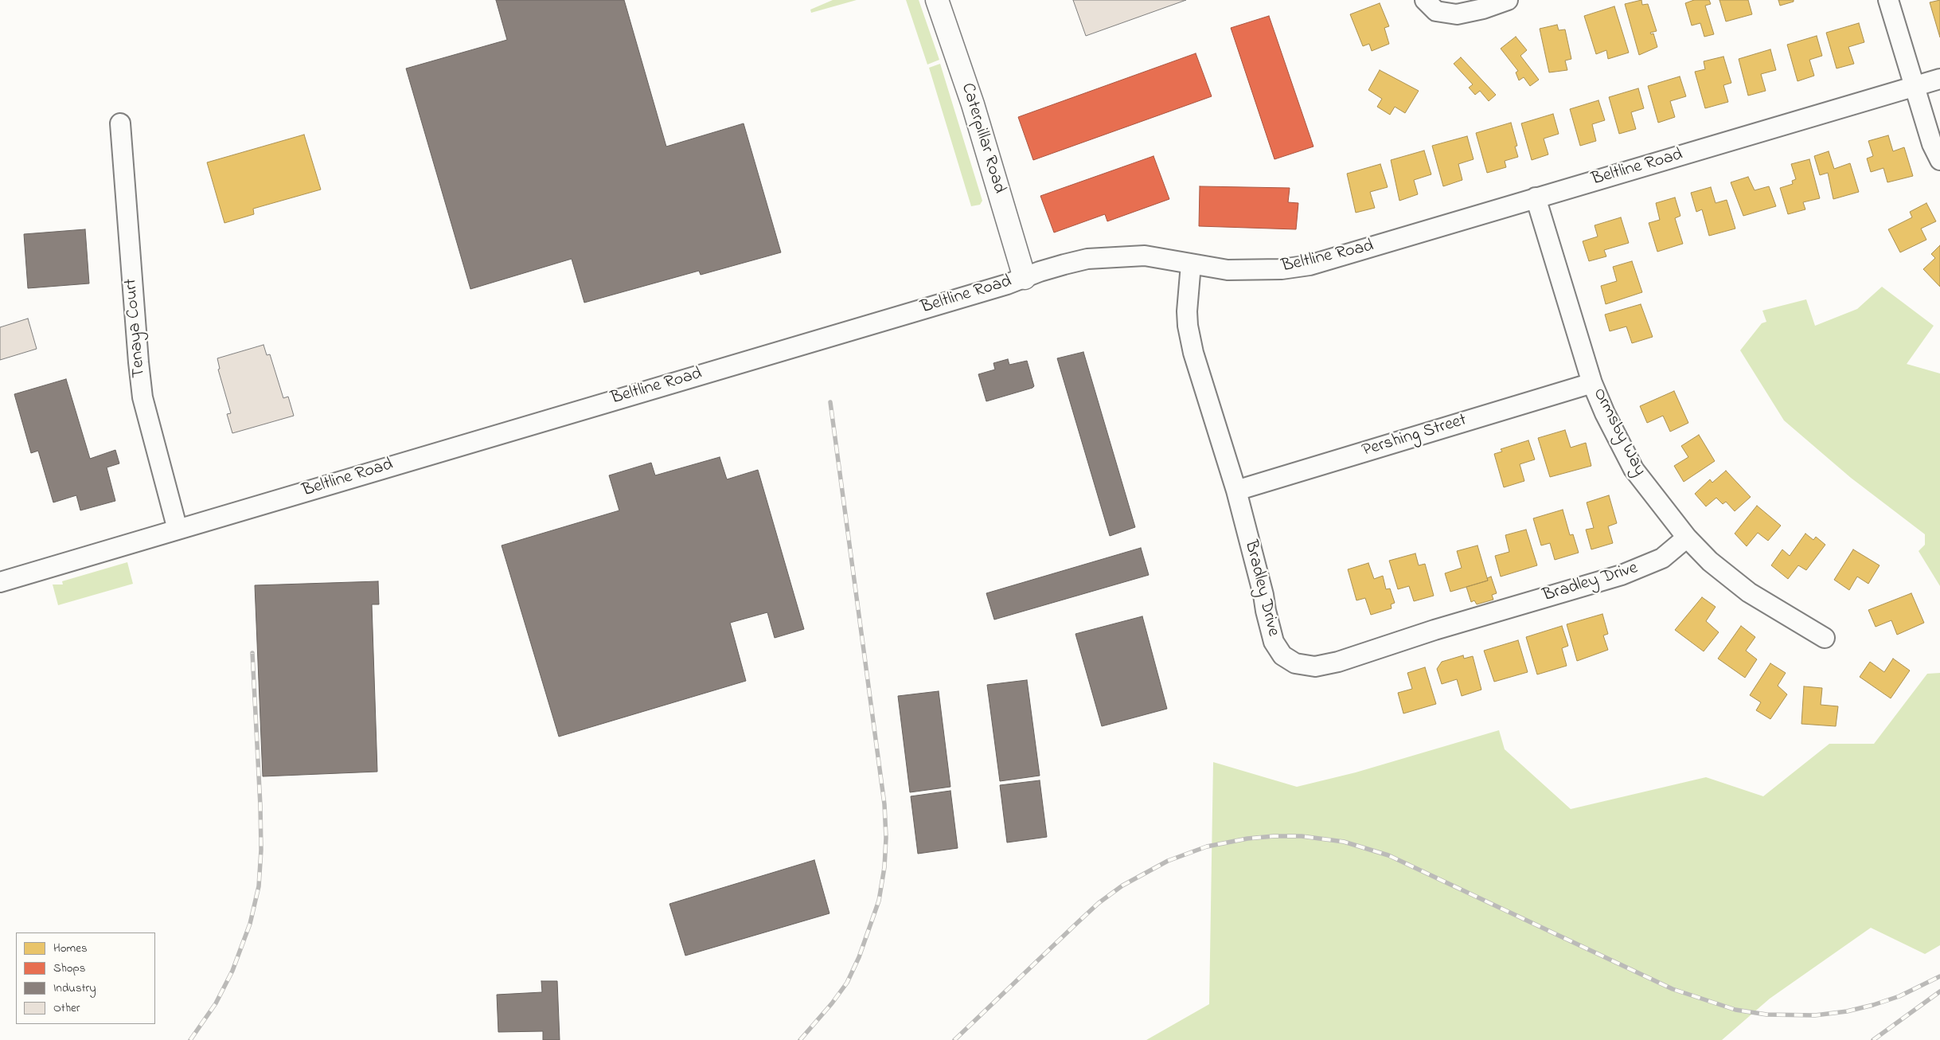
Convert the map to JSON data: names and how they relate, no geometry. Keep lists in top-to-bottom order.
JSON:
{
  "streets": {
    "street": [
      "Caterpillar Road",
      "Beltline Road",
      "Tenaya Court",
      "Ormsby Way",
      "Pershing Street",
      "Bradley Drive"
    ]
  },
  "crossings": [
    ["Caterpillar Road", "Beltline Road"],
    ["Beltline Road", "Tenaya Court"],
    ["Beltline Road", "Ormsby Way"],
    ["Beltline Road", "Bradley Drive"],
    ["Ormsby Way", "Pershing Street"],
    ["Ormsby Way", "Bradley Drive"],
    ["Pershing Street", "Bradley Drive"]
  ],
  "legend": [
    "Homes",
    "Shops",
    "Industry",
    "Other"
  ]
}
